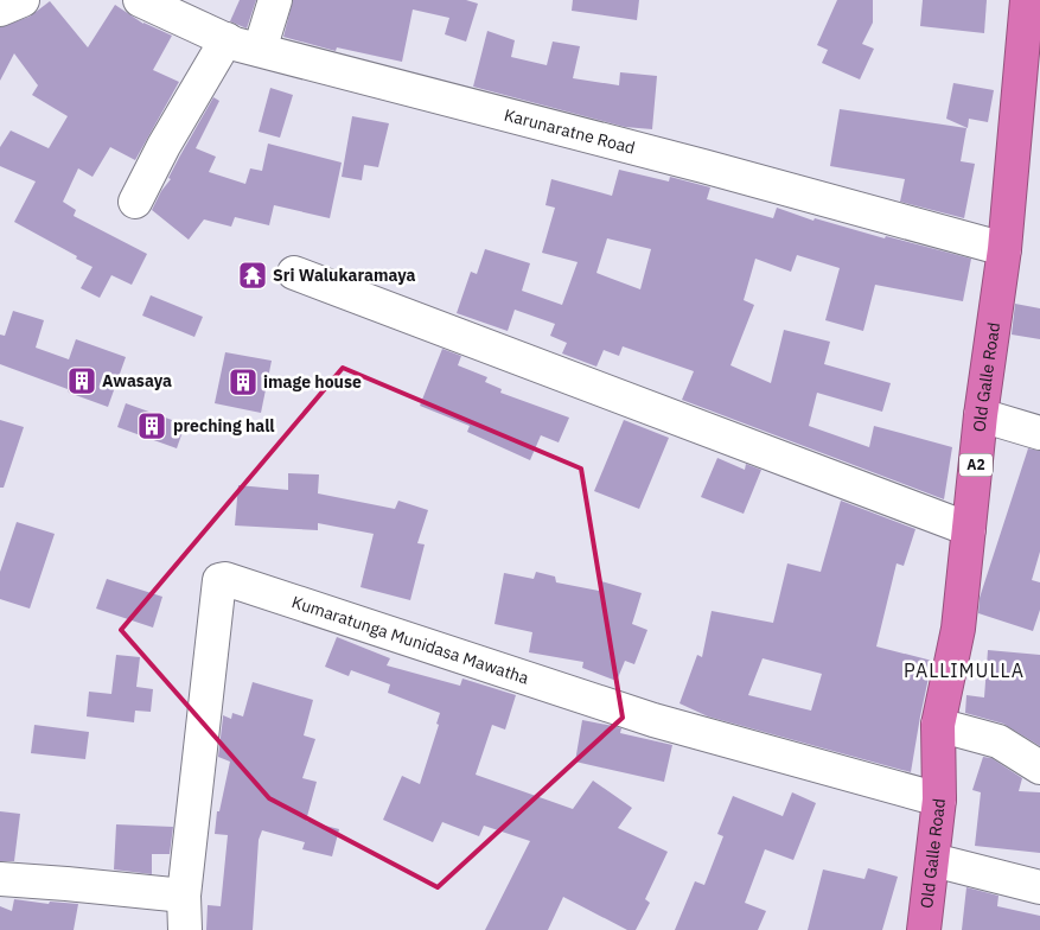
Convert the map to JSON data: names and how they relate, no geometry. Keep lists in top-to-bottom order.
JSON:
{
  "streets": {
    "highway": ["Old Galle Road", "A2"],
    "street": ["Karunaratne Road", "Kumaratunga Munidasa Mawatha"]
  },
  "crossings": [
    ["Karunaratne Road", "Old Galle Road"],
    ["Old Galle Road", "Kumaratunga Munidasa Mawatha"]
  ],
  "districts": ["PALLIMULLA"],
  "places": {
    "temple": ["Sri Walukaramaya"],
    "building": ["Awasaya", "image house", "preching hall"]
  }
}
